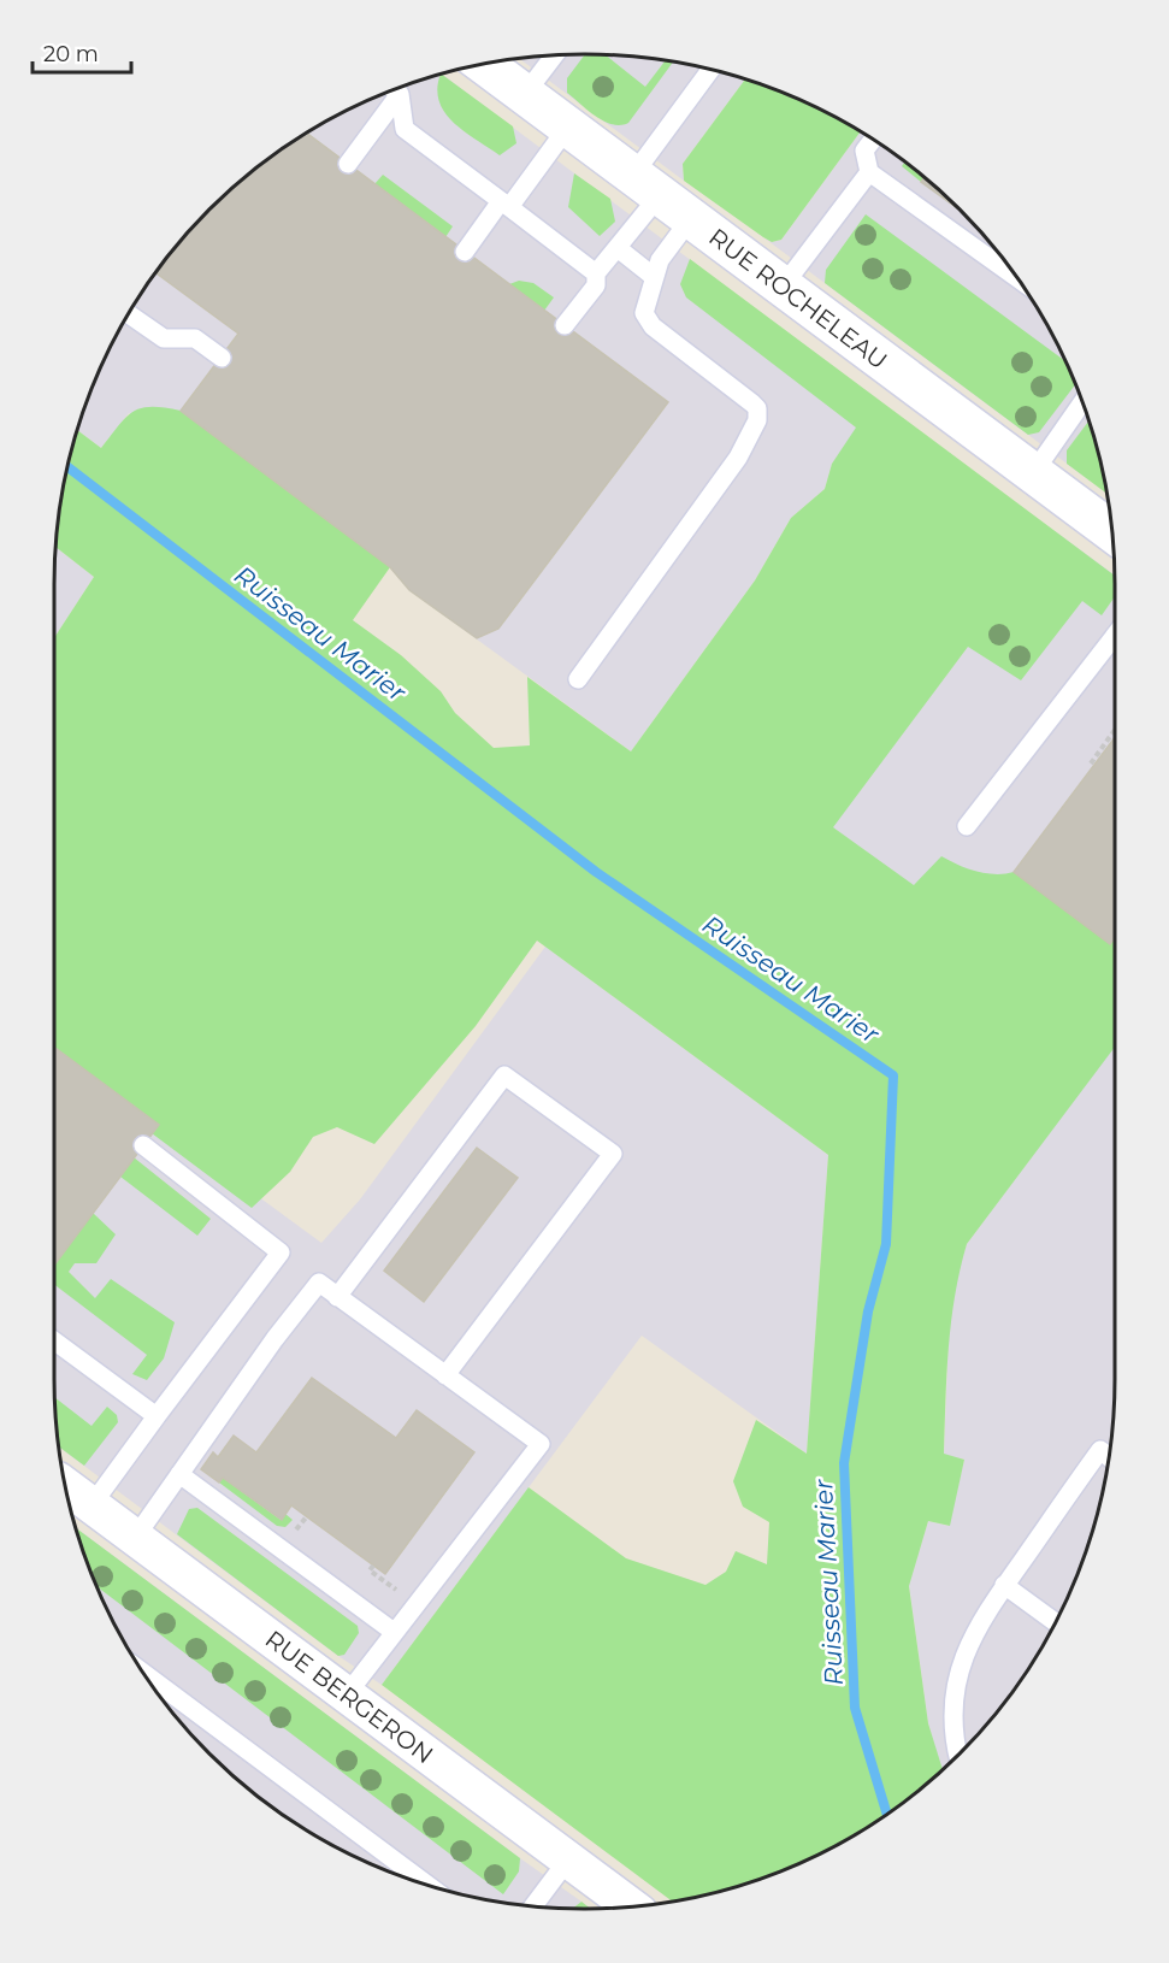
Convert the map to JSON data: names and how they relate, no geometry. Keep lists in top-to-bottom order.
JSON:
{
  "streets": {
    "street": ["RUE ROCHELEAU", "RUE BERGERON"]
  },
  "water": ["Ruisseau Marier"],
  "scale_bar": "20 m"
}
